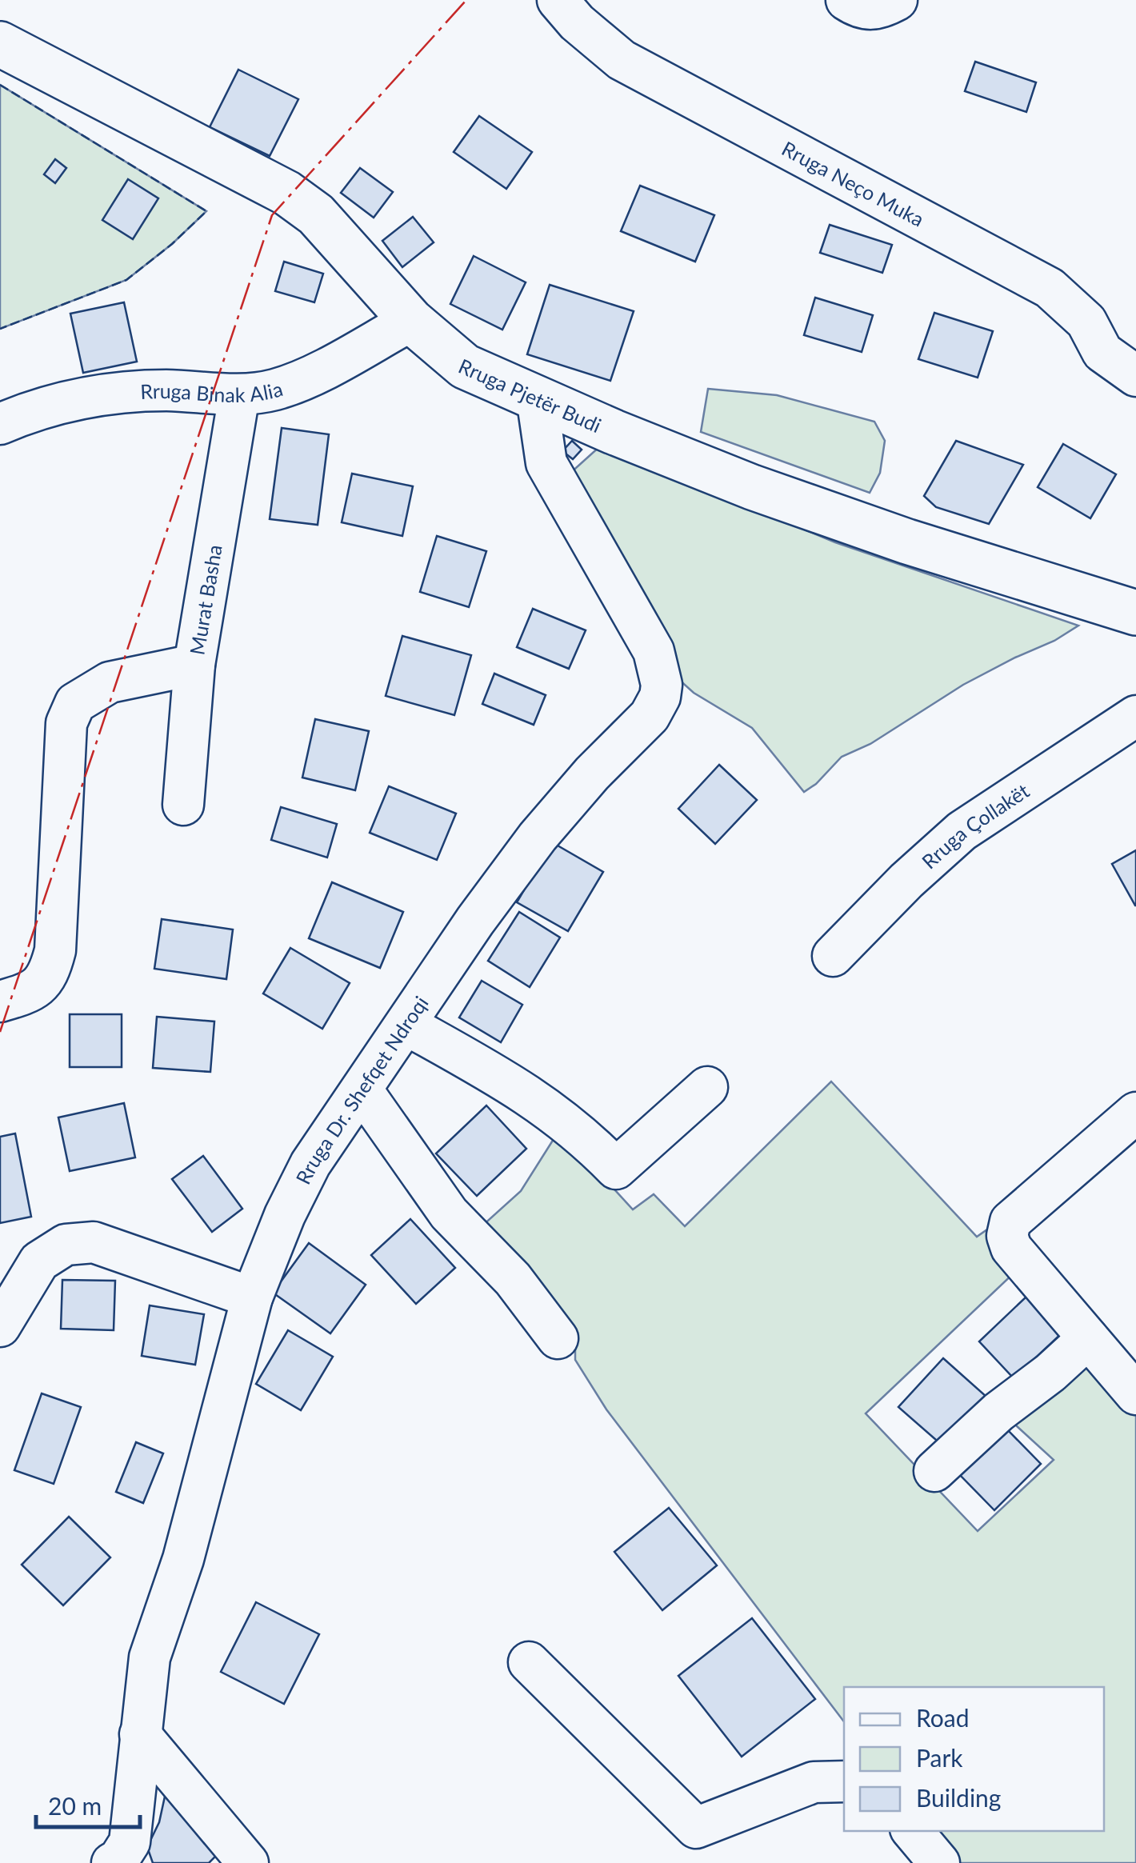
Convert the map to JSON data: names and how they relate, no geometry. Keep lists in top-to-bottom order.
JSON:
{
  "streets": {
    "main road": ["Rruga Pjetër Budi"],
    "street": [
      "Rruga Neço Muka",
      "Rruga Binak Alia",
      "Murat Basha",
      "Rruga Çollakët",
      "Rruga Dr. Shefqet Ndroqi"
    ]
  },
  "crossings": [
    ["Rruga Binak Alia", "Rruga Pjetër Budi"],
    ["Rruga Binak Alia", "Murat Basha"],
    ["Rruga Pjetër Budi", "Rruga Dr. Shefqet Ndroqi"]
  ],
  "legend": ["Road", "Park", "Building"],
  "scale_bar": "20 m"
}
